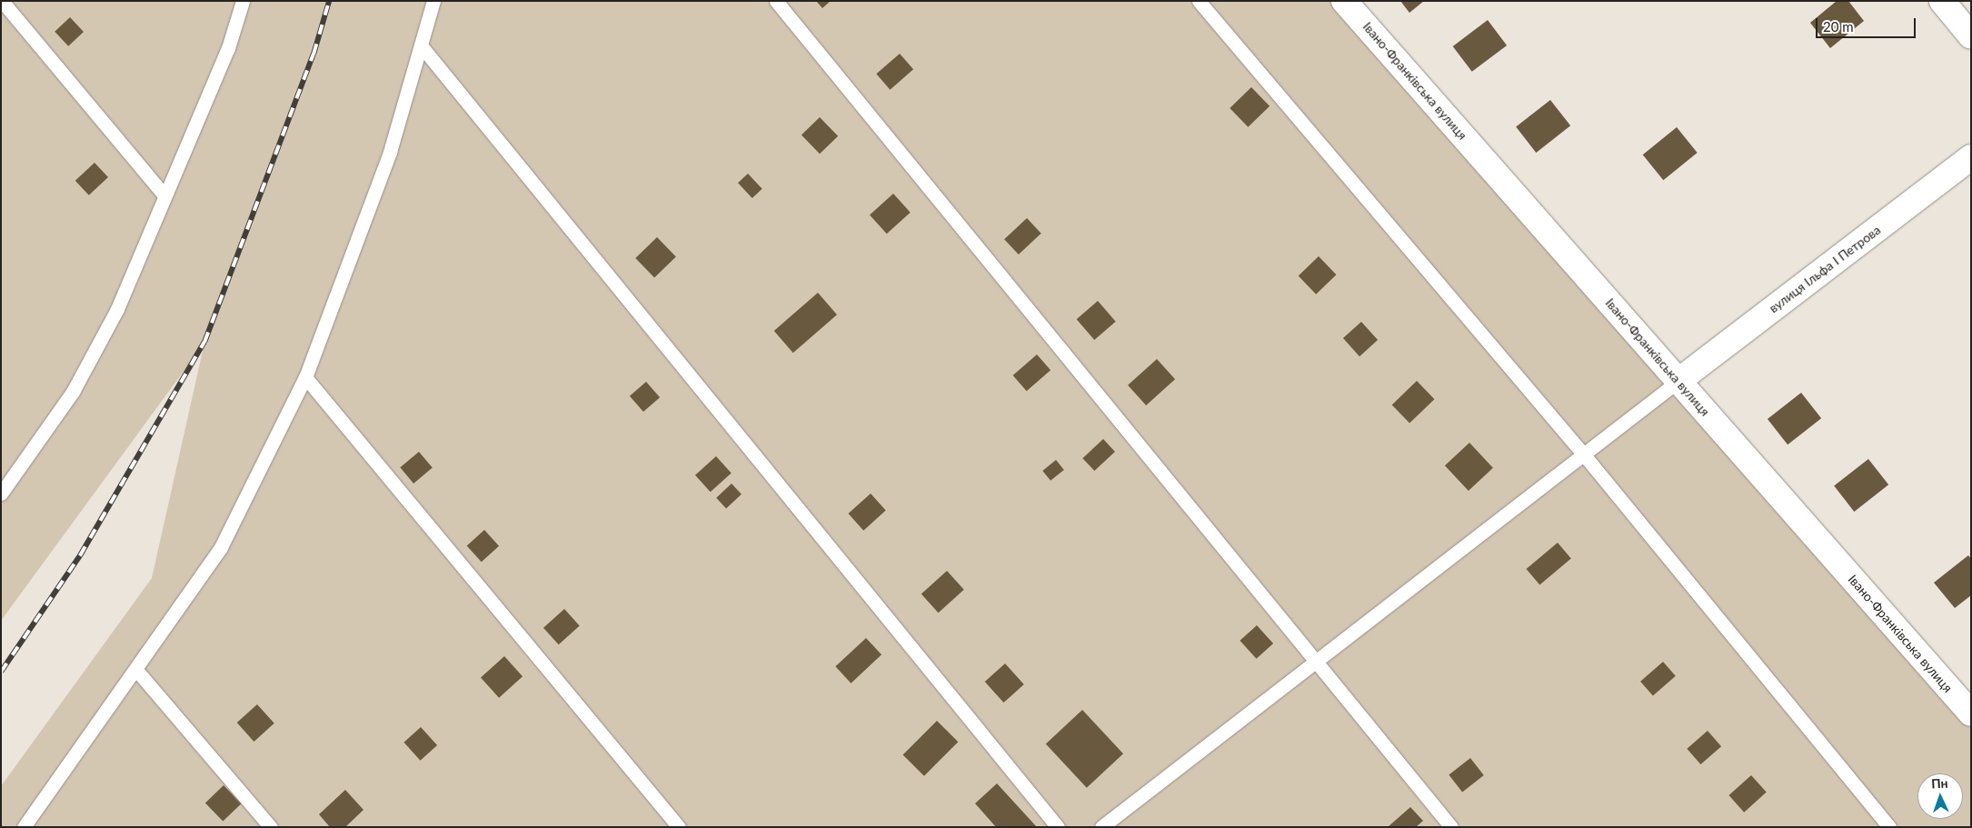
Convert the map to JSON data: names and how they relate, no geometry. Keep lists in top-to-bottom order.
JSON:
{
  "streets": {
    "street": ["Івано-Франківська вулиця", "вулиця Ільфа І Петрова"]
  },
  "crossings": [
    ["Івано-Франківська вулиця", "вулиця Ільфа І Петрова"]
  ],
  "scale_bar": "20 m",
  "north": "top"
}
